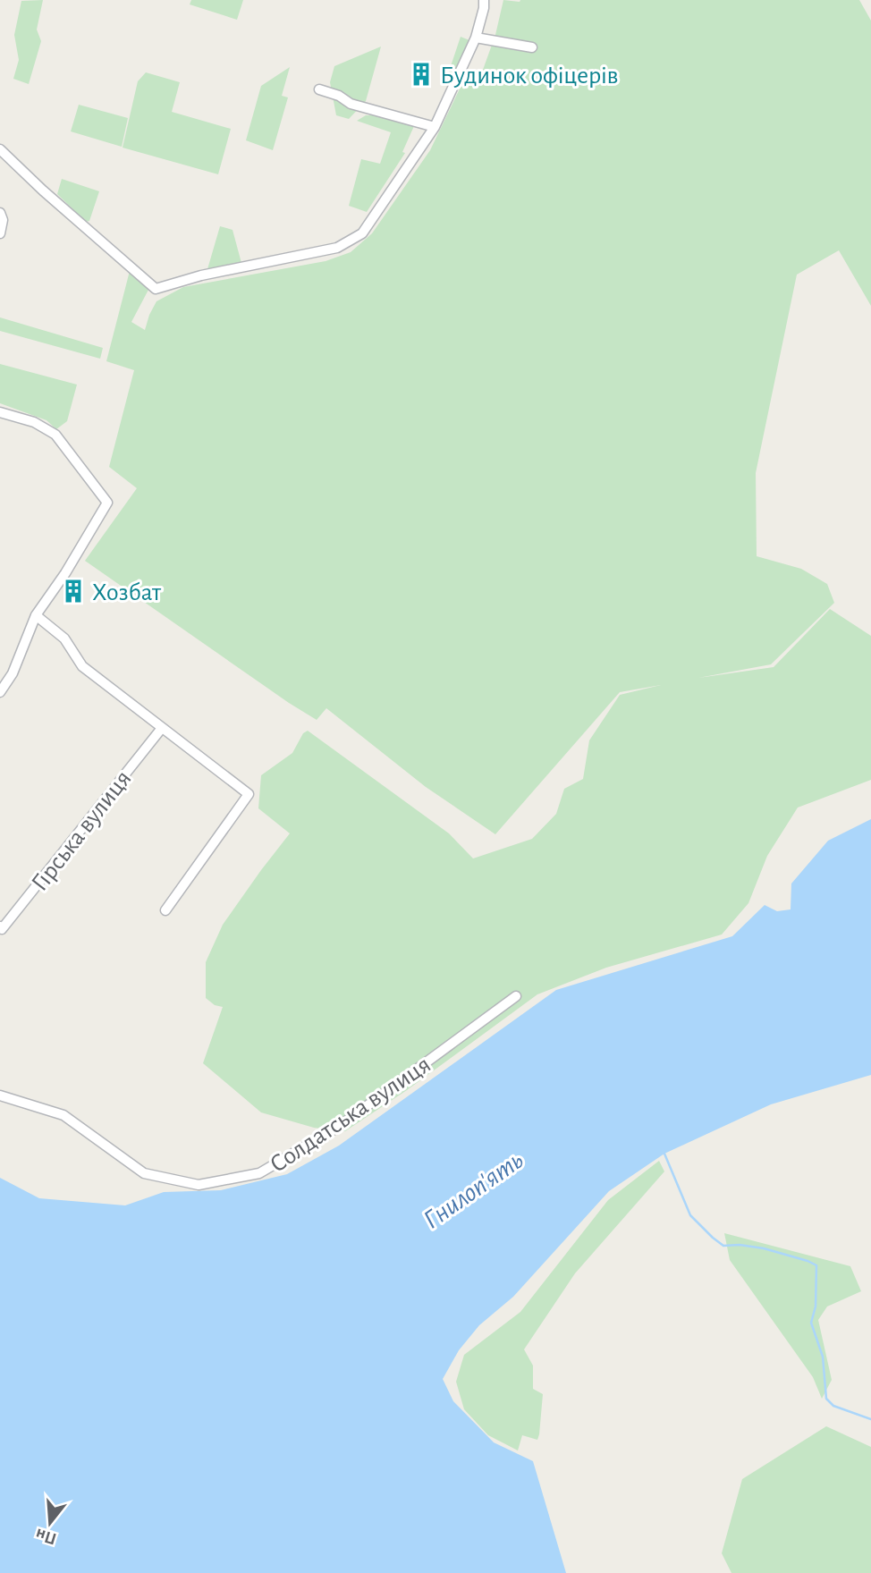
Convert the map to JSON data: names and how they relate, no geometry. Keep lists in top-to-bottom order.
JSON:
{
  "streets": {
    "street": ["Гірська вулиця", "Солдатська вулиця"]
  },
  "water": ["Гнилоп'ять"],
  "places": {
    "building": ["Будинок офіцерів", "Хозбат"]
  },
  "north": "bottom"
}
